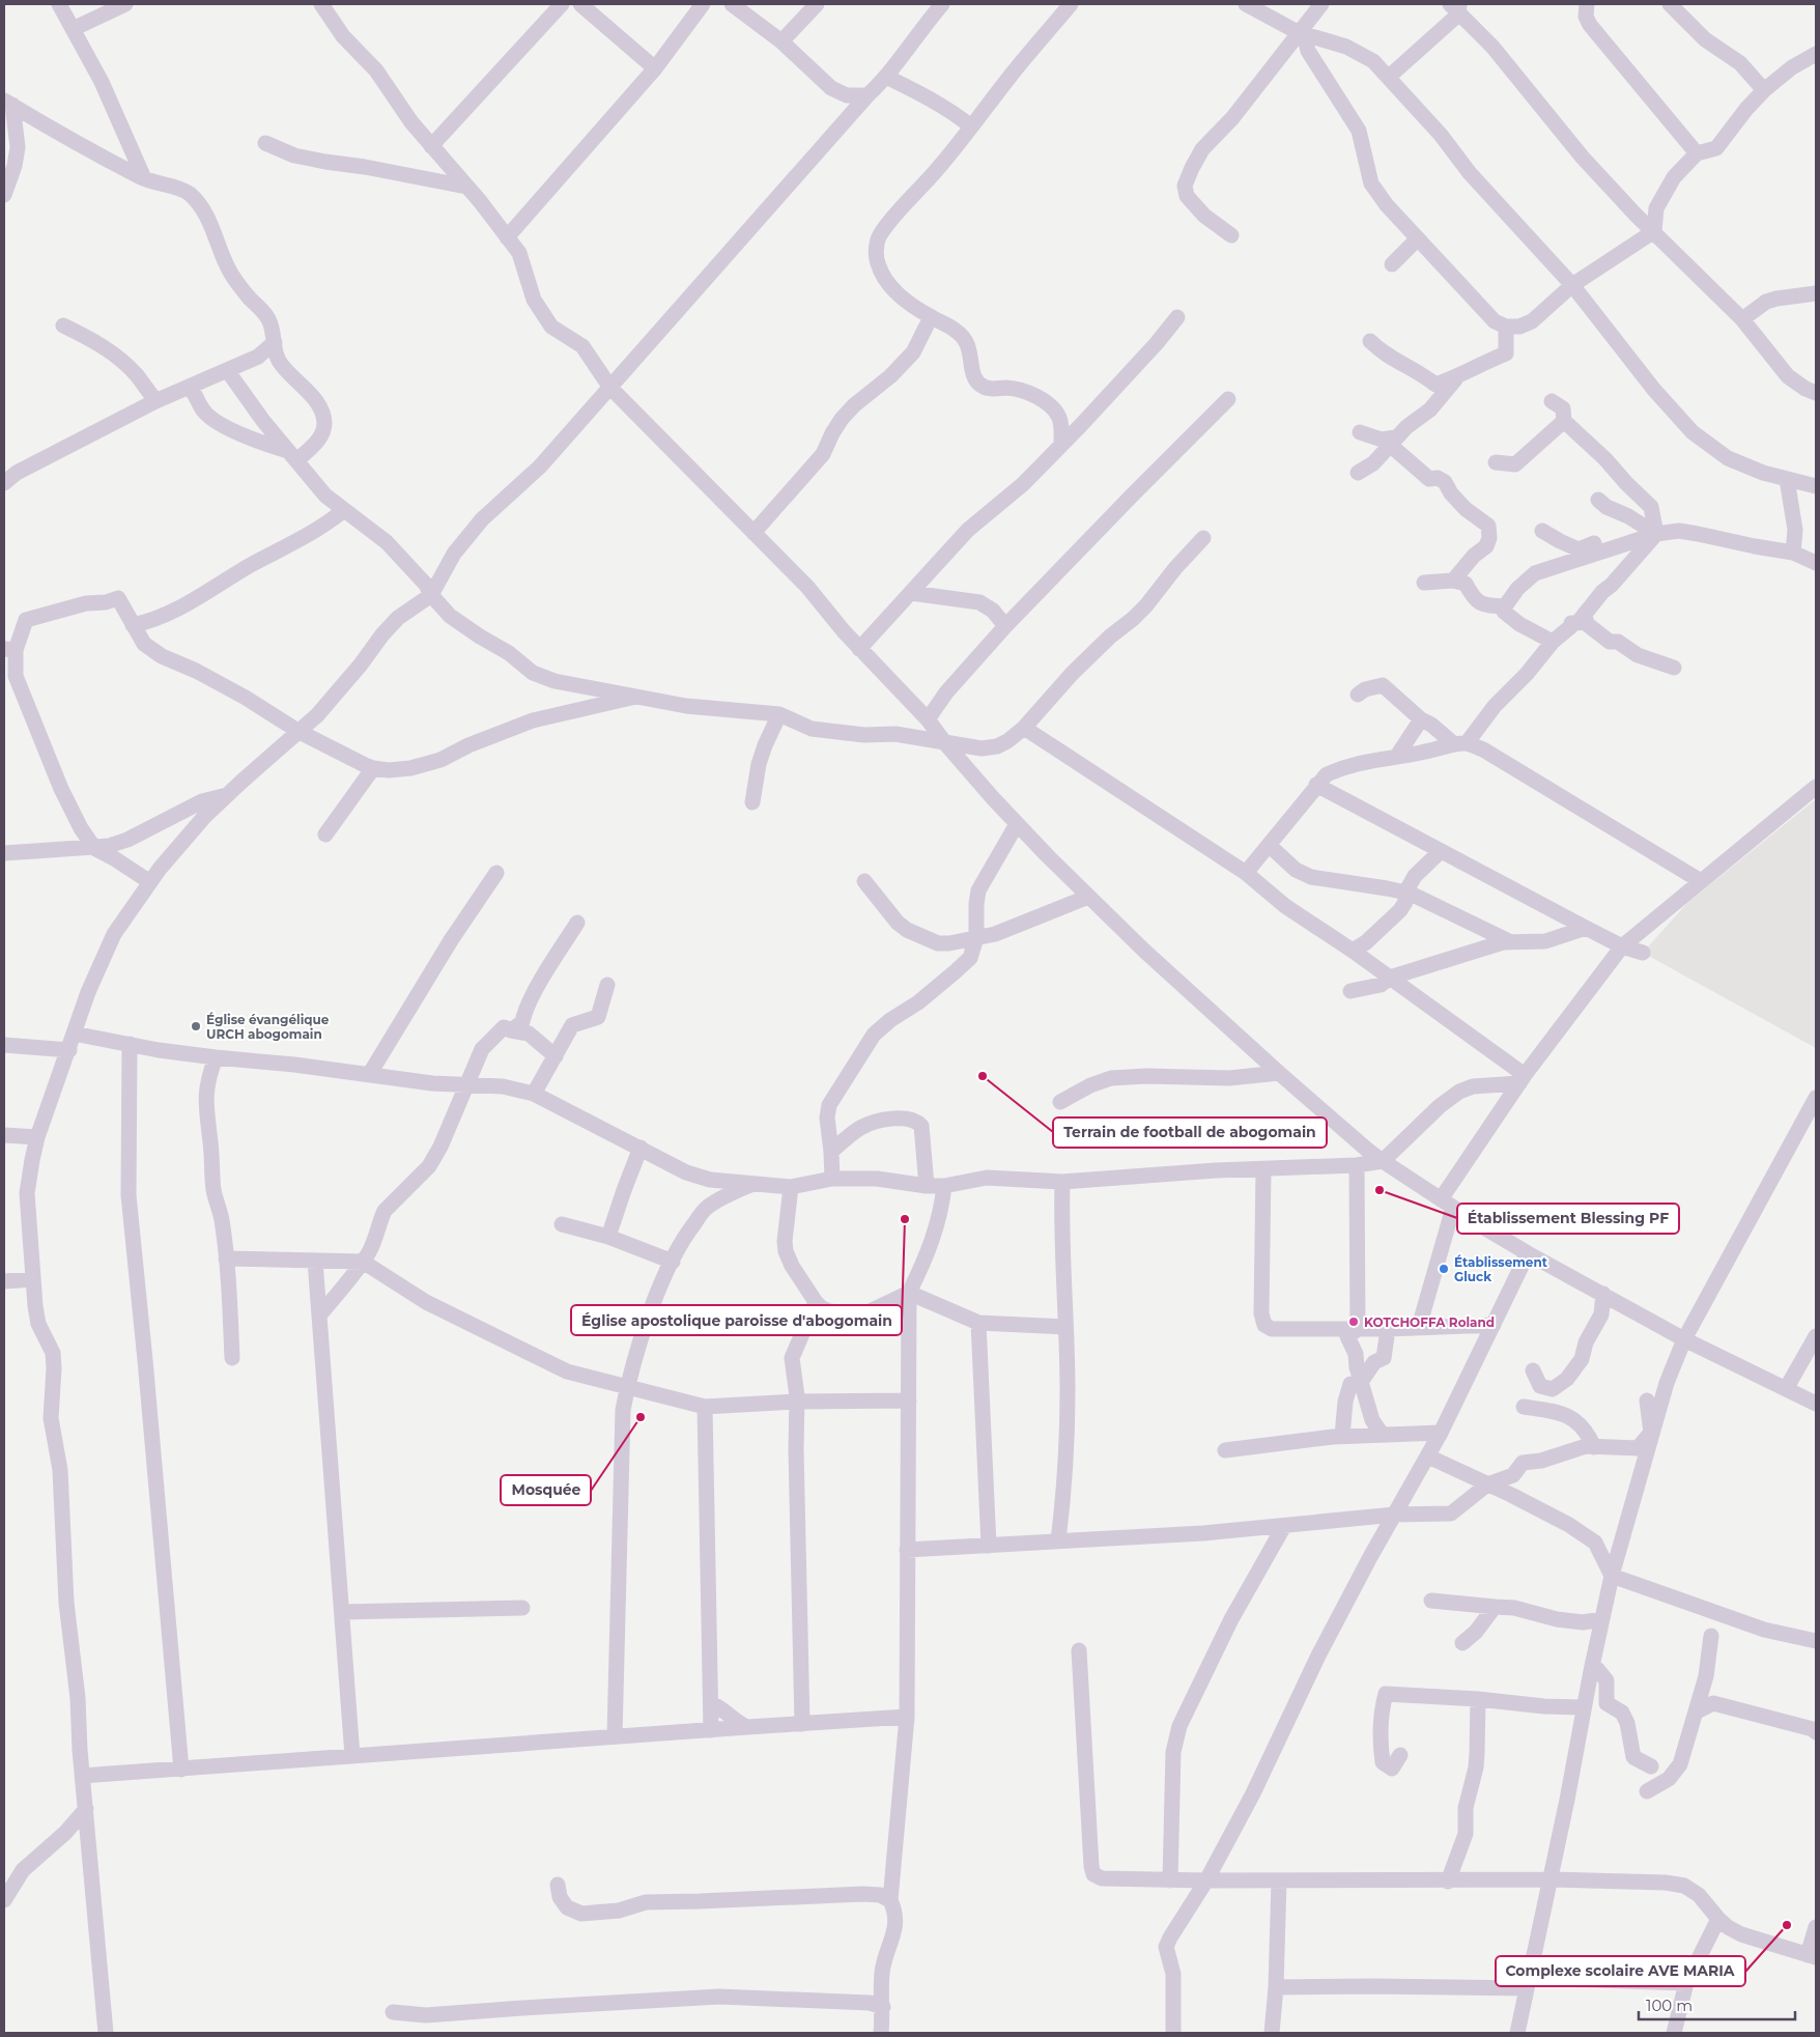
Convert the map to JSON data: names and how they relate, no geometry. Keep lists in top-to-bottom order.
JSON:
{
  "places": [
    "Église évangélique URCH abogomain",
    "Terrain de football de abogomain",
    "Établissement Blessing PF",
    "Église apostolique paroisse d'abogomain",
    "Établissement Gluck",
    "KOTCHOFFA Roland",
    "Mosquée",
    "Complexe scolaire AVE MARIA"
  ],
  "scale_bar": "100 m"
}
